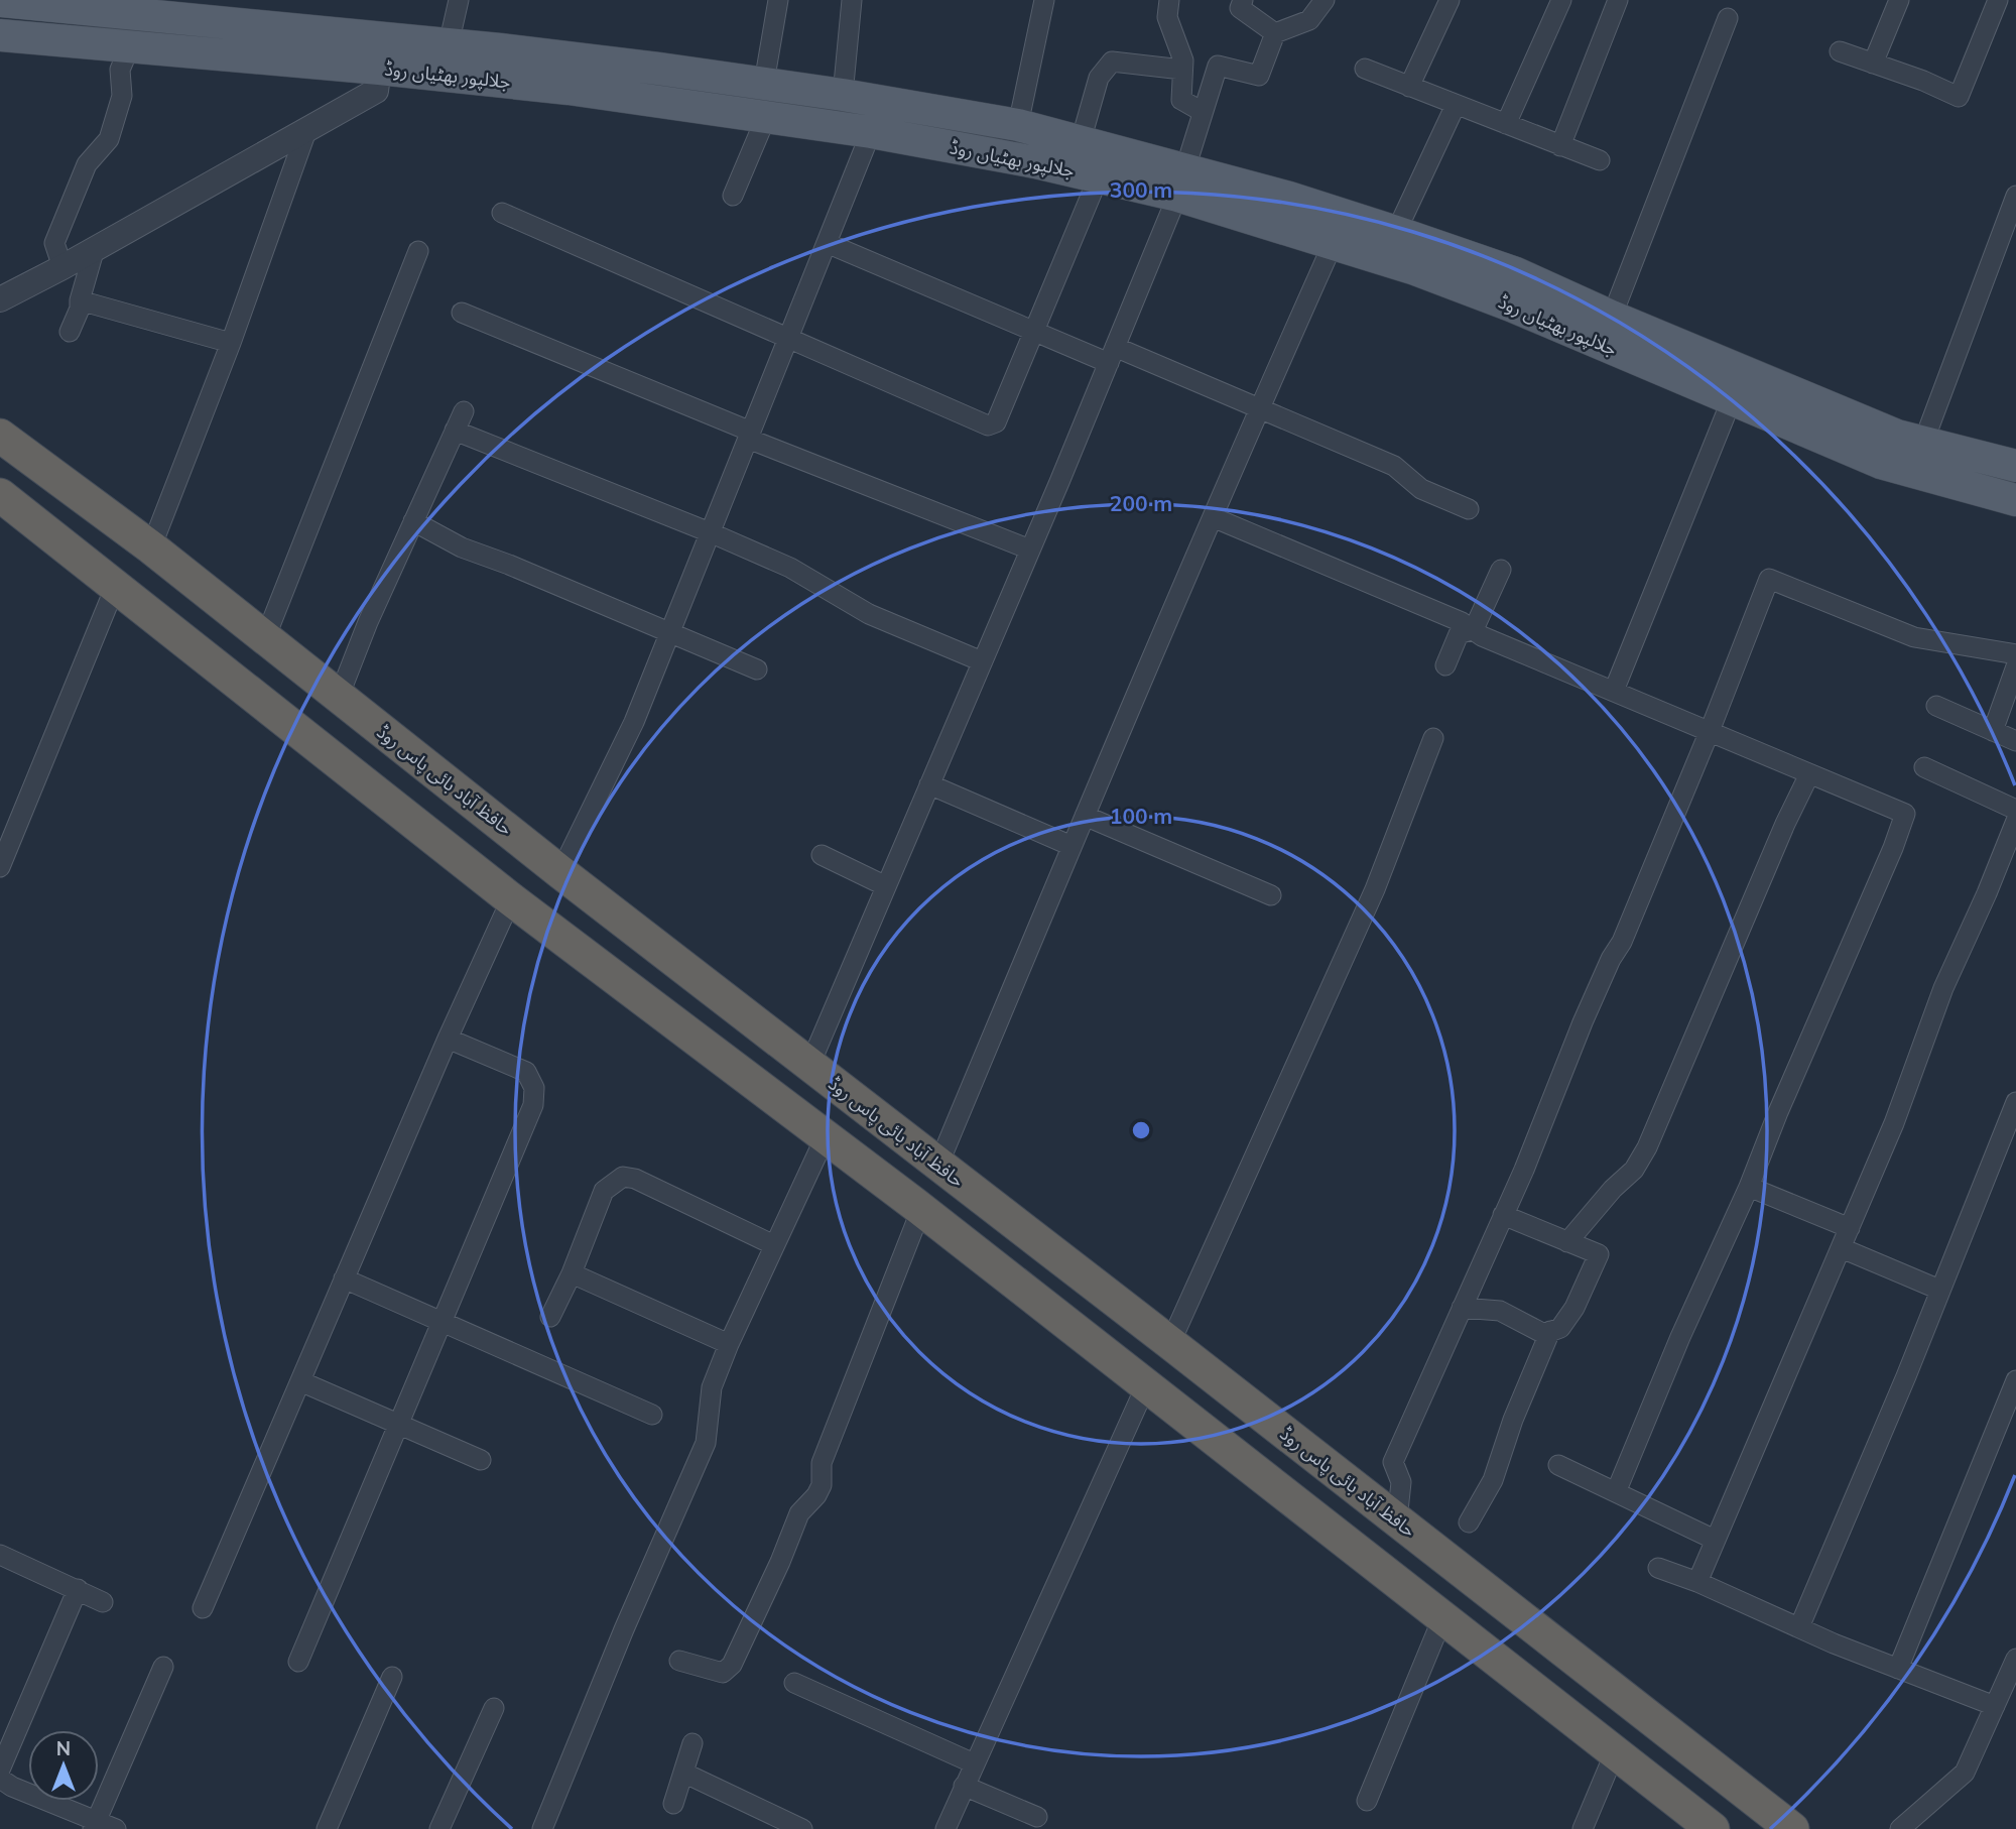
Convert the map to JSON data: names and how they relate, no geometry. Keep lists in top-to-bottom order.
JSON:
{
  "streets": {
    "highway": ["حافظ آباد بائی پاس روڈ"],
    "main road": ["جلالپور بھٹیاں روڈ"]
  },
  "north": "top",
  "rings": ["300 m", "200 m", "100 m"]
}
